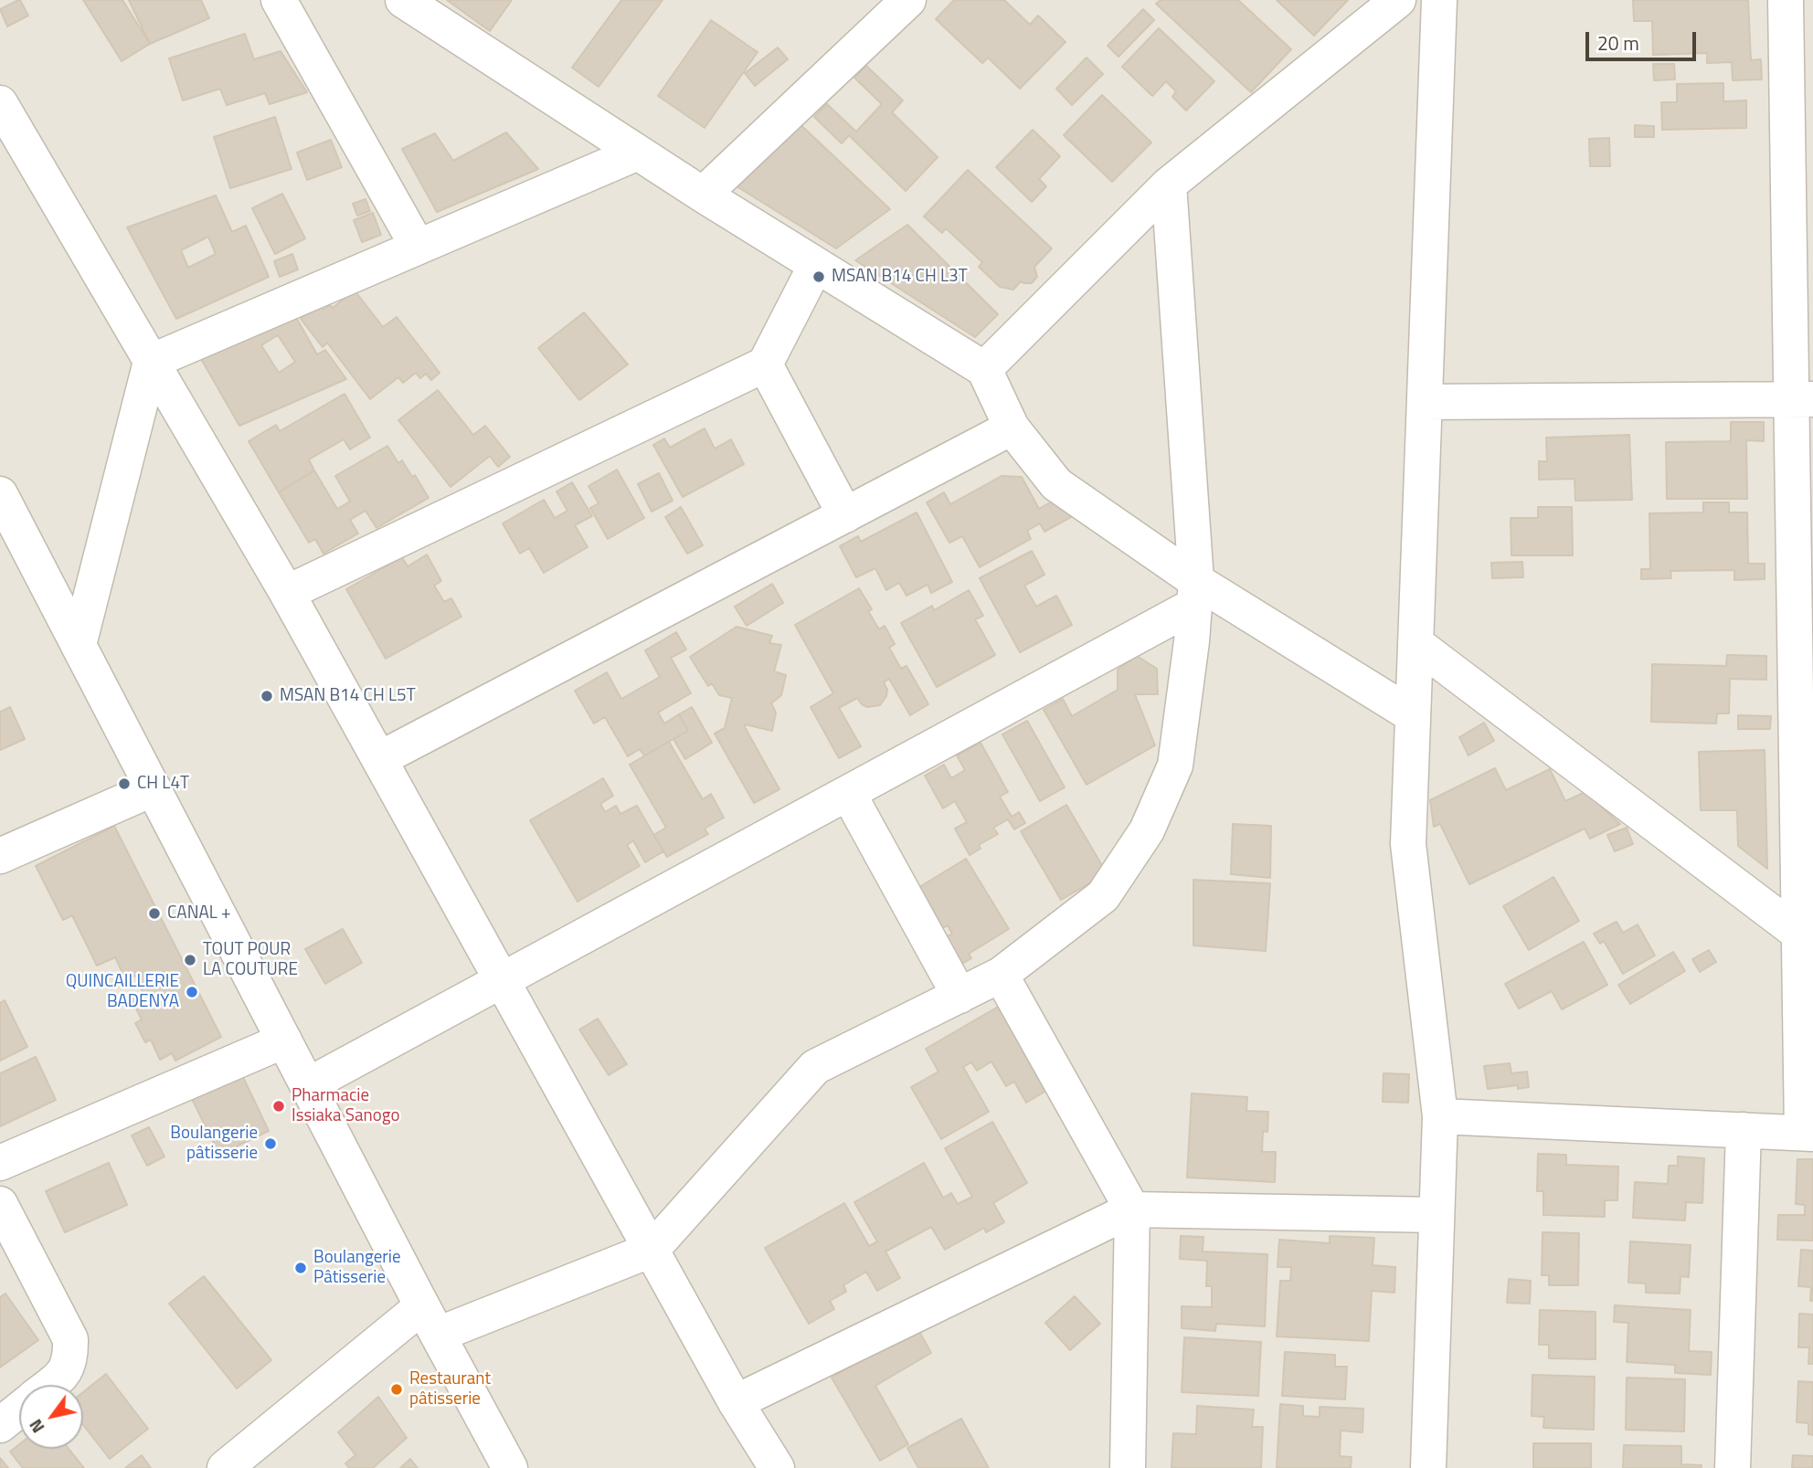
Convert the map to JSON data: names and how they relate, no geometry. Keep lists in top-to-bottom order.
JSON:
{
  "places": [
    "MSAN B14 CH L3T",
    "MSAN B14 CH L5T",
    "CH L4T",
    "CANAL +",
    "TOUT POUR LA COUTURE",
    "QUINCAILLERIE BADENYA",
    "Pharmacie Issiaka Sanogo",
    "Boulangerie pâtisserie",
    "Boulangerie Pâtisserie",
    "Restaurant pâtisserie"
  ],
  "scale_bar": "20 m",
  "north": "bottom left"
}
